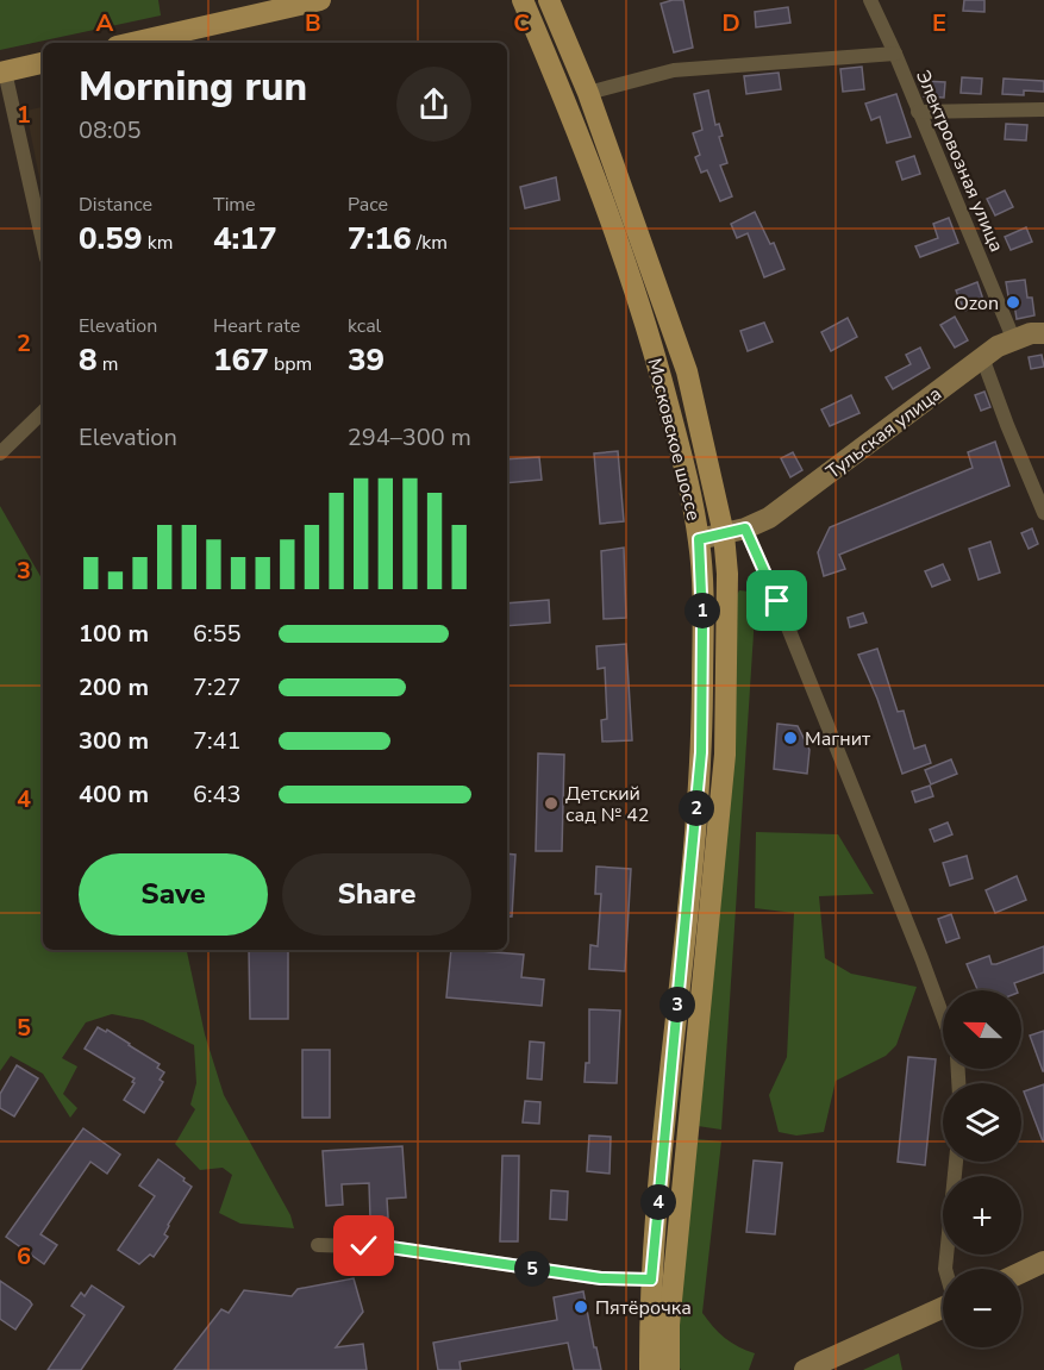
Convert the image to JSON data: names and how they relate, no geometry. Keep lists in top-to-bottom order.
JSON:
{
  "streets": {
    "main road": ["Тульская улица", "Московское шоссе"],
    "street": ["Электровозная улица"]
  },
  "crossings": [
    ["Электровозная улица", "Тульская улица"],
    ["Тульская улица", "Московское шоссе"]
  ],
  "places": [
    "Ozon",
    "Магнит",
    "Детский сад № 42",
    "Пятёрочка"
  ],
  "north": "left",
  "page": {
    "heading": ["Morning run", "08:05"],
    "stats": [
      ["Distance", "0.59 km"],
      ["Time", "4:17"],
      ["Pace", "7:16 /km"],
      ["Elevation", "8 m"],
      ["Heart rate", "167 bpm"],
      ["kcal", "39"]
    ],
    "chart": ["Elevation", "294–300 m"],
    "pins": [
      "1",
      "2",
      "3",
      "4",
      "5"
    ],
    "list": [
      {
        "name": "100 m",
        "note": "6:55"
      },
      {
        "name": "200 m",
        "note": "7:27"
      },
      {
        "name": "300 m",
        "note": "7:41"
      },
      {
        "name": "400 m",
        "note": "6:43"
      }
    ],
    "buttons": ["Save", "Share"],
    "map_buttons": ["+", "−"]
  },
  "grid": {
    "columns": [
      "A",
      "B",
      "C",
      "D",
      "E"
    ],
    "rows": [
      "1",
      "2",
      "3",
      "4",
      "5",
      "6"
    ]
  }
}
